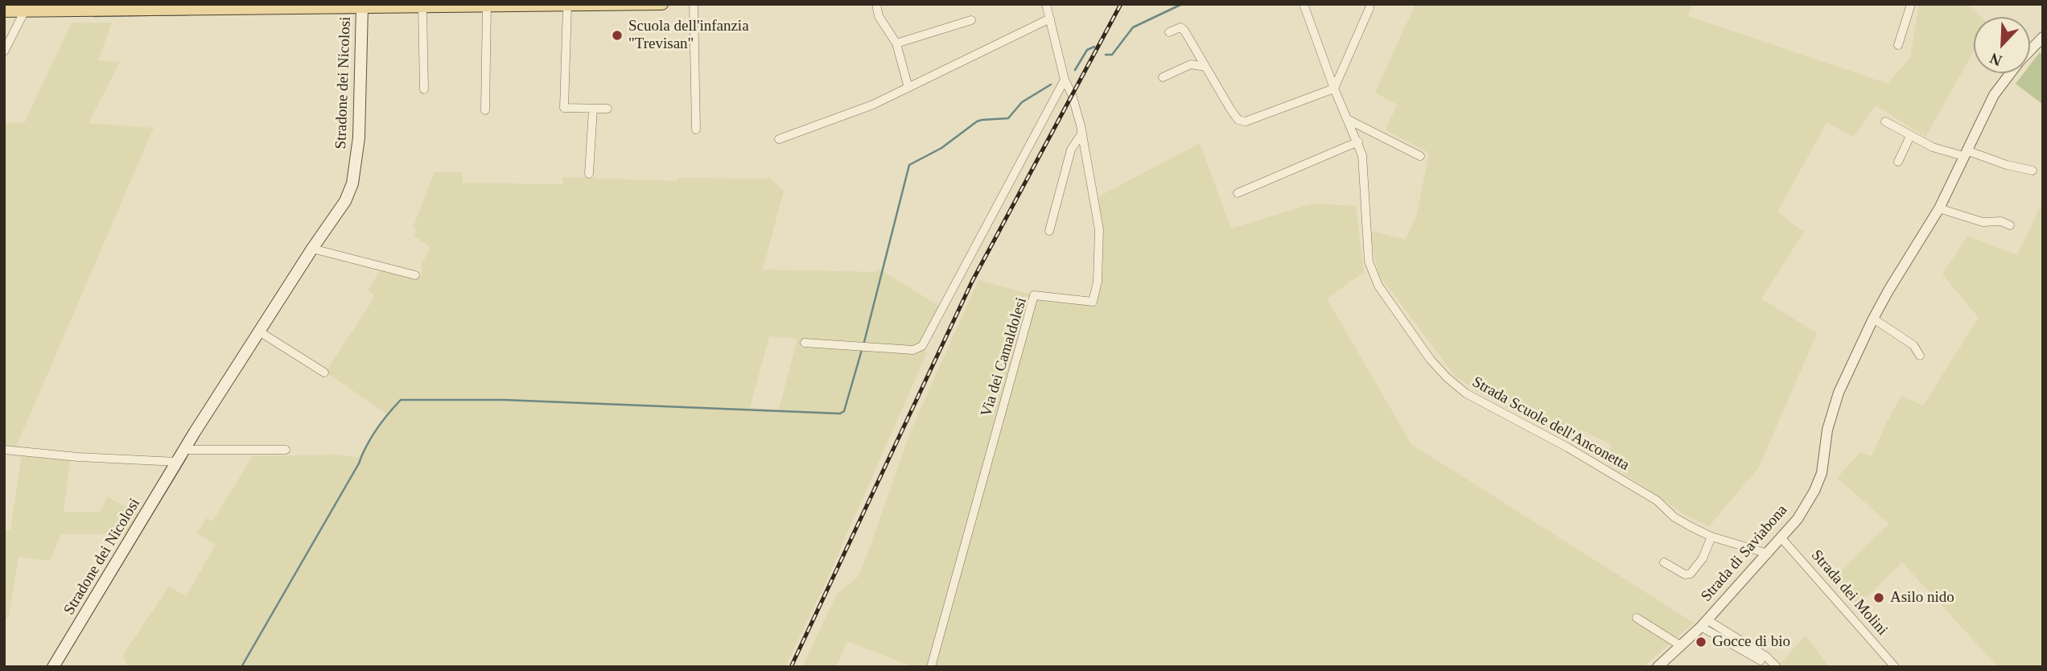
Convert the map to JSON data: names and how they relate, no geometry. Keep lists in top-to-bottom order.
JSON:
{
  "streets": {
    "main road": ["Stradone dei Nicolosi"],
    "street": [
      "Via dei Camaldolesi",
      "Strada Scuole dell'Anconetta",
      "Strada di Saviabona",
      "Strada dei Molini"
    ]
  },
  "crossings": [
    ["Strada Scuole dell'Anconetta", "Strada di Saviabona"],
    ["Strada di Saviabona", "Strada dei Molini"]
  ],
  "places": ["Scuola dell'infanzia \"Trevisan\"", "Asilo nido", "Gocce di bio"],
  "north": "bottom left"
}
